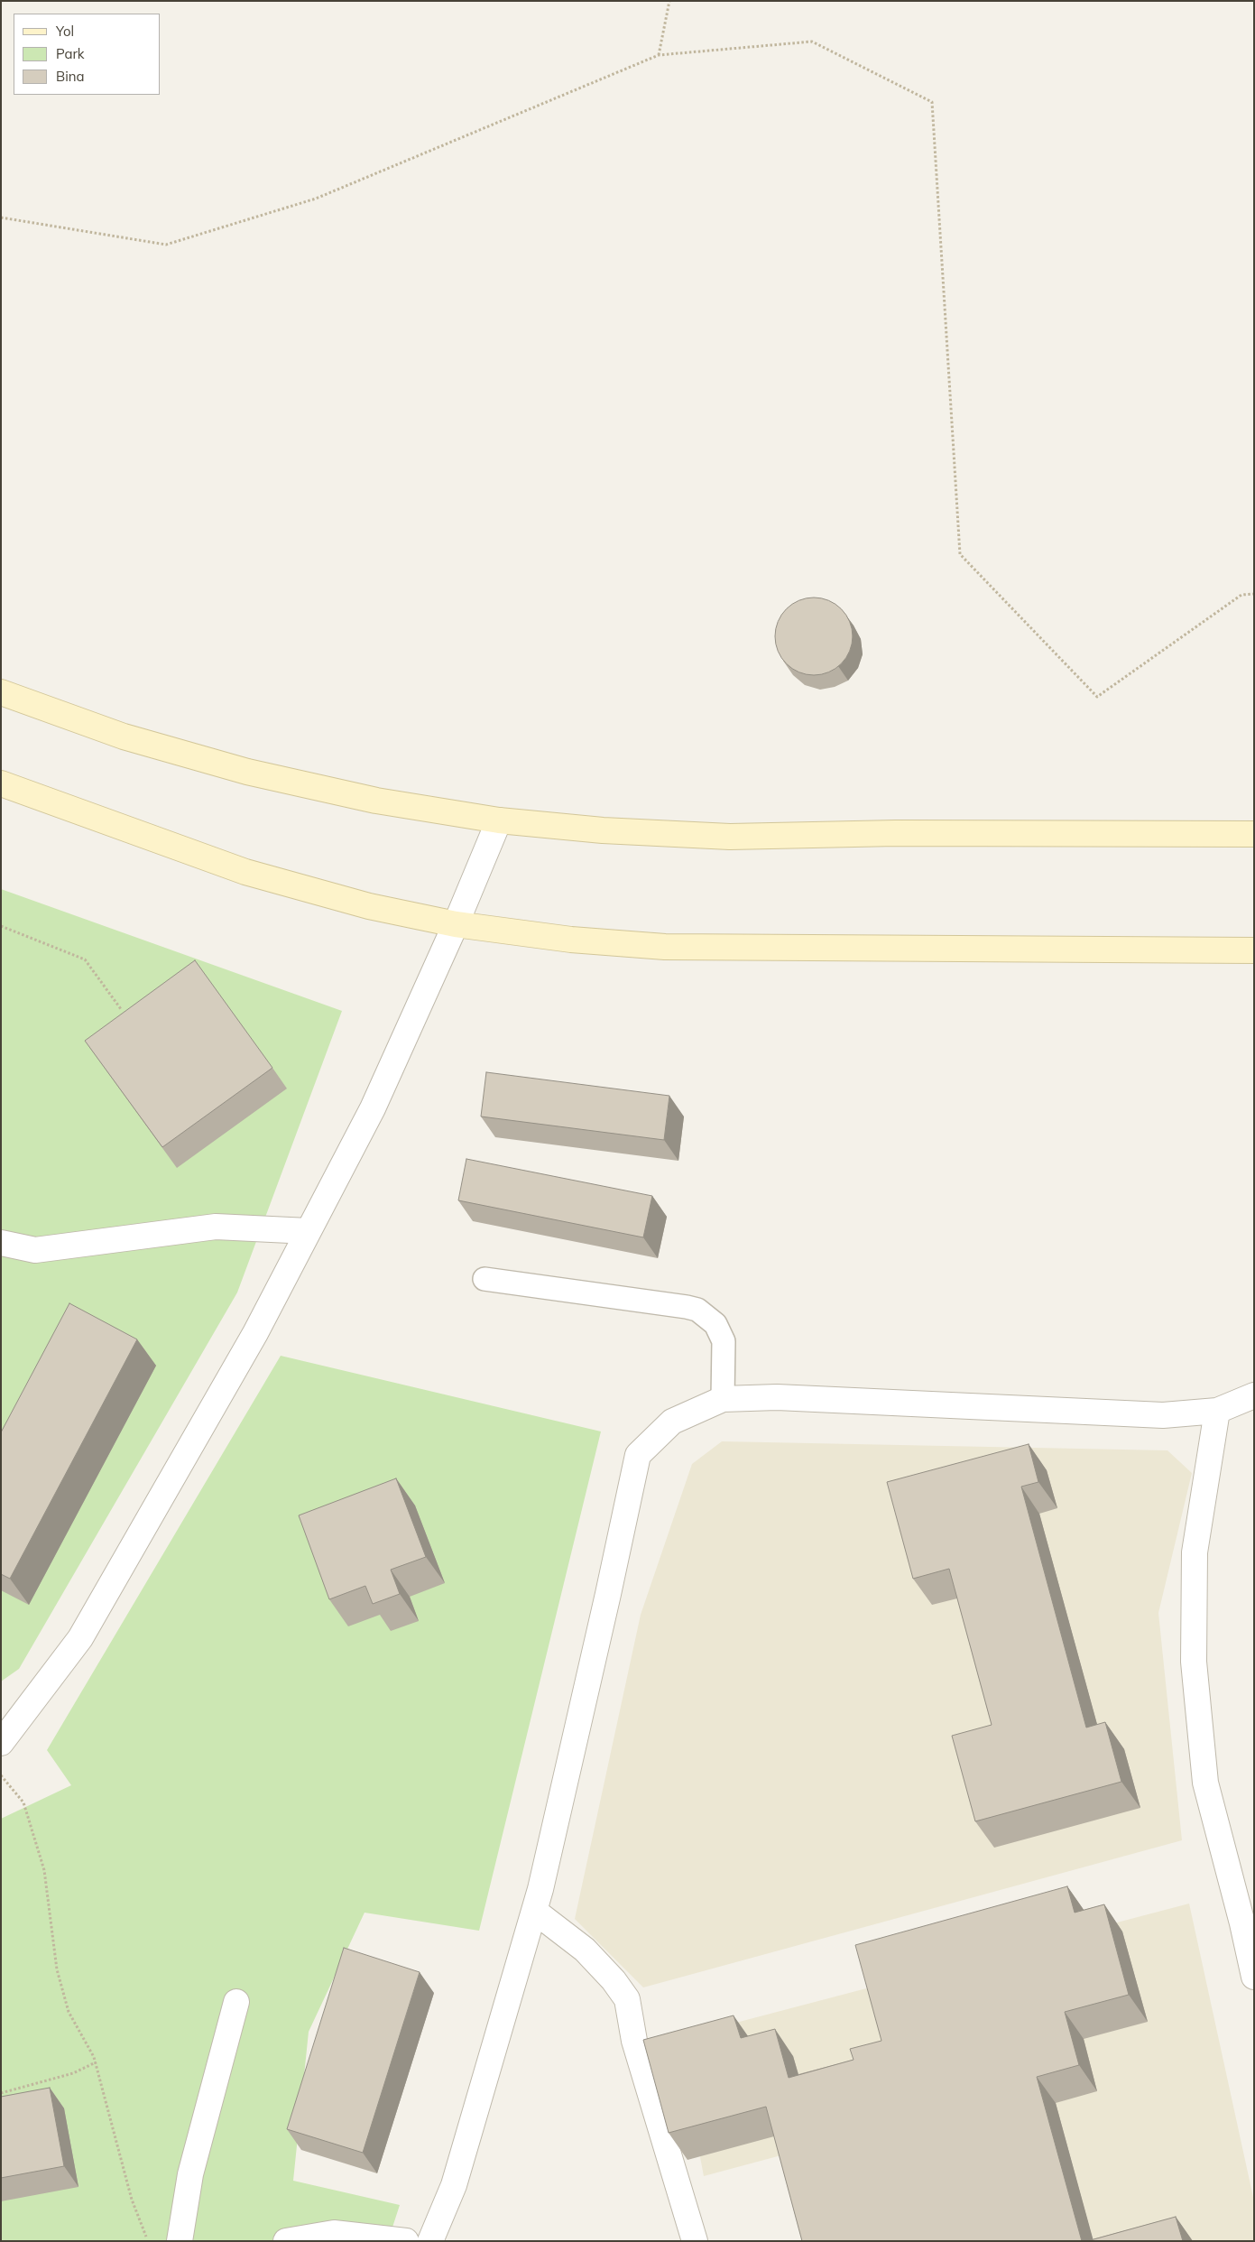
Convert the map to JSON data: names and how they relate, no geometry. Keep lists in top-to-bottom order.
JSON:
{
  "legend": ["Yol", "Park", "Bina"]
}
